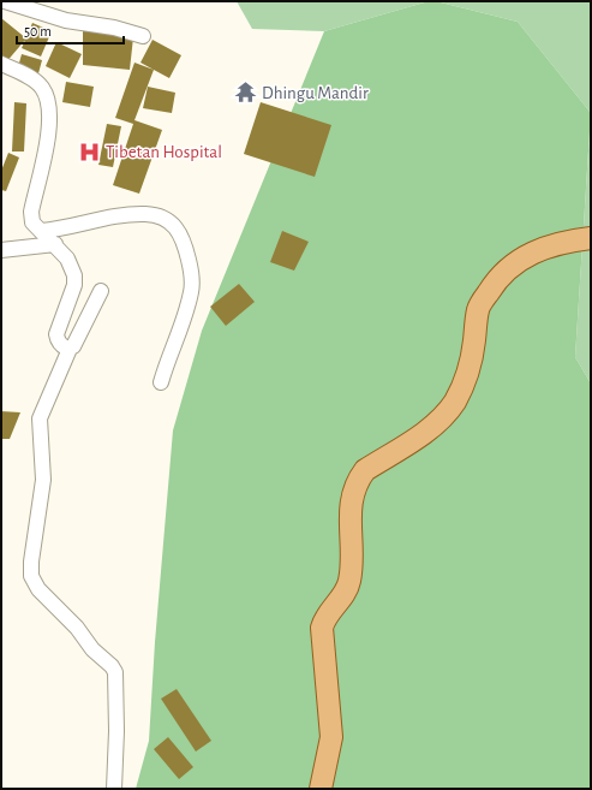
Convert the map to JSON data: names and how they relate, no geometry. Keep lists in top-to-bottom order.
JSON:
{
  "places": {
    "temple": ["Dhingu Mandir"],
    "hospital": ["Tibetan Hospital"]
  },
  "scale_bar": "50 m"
}
